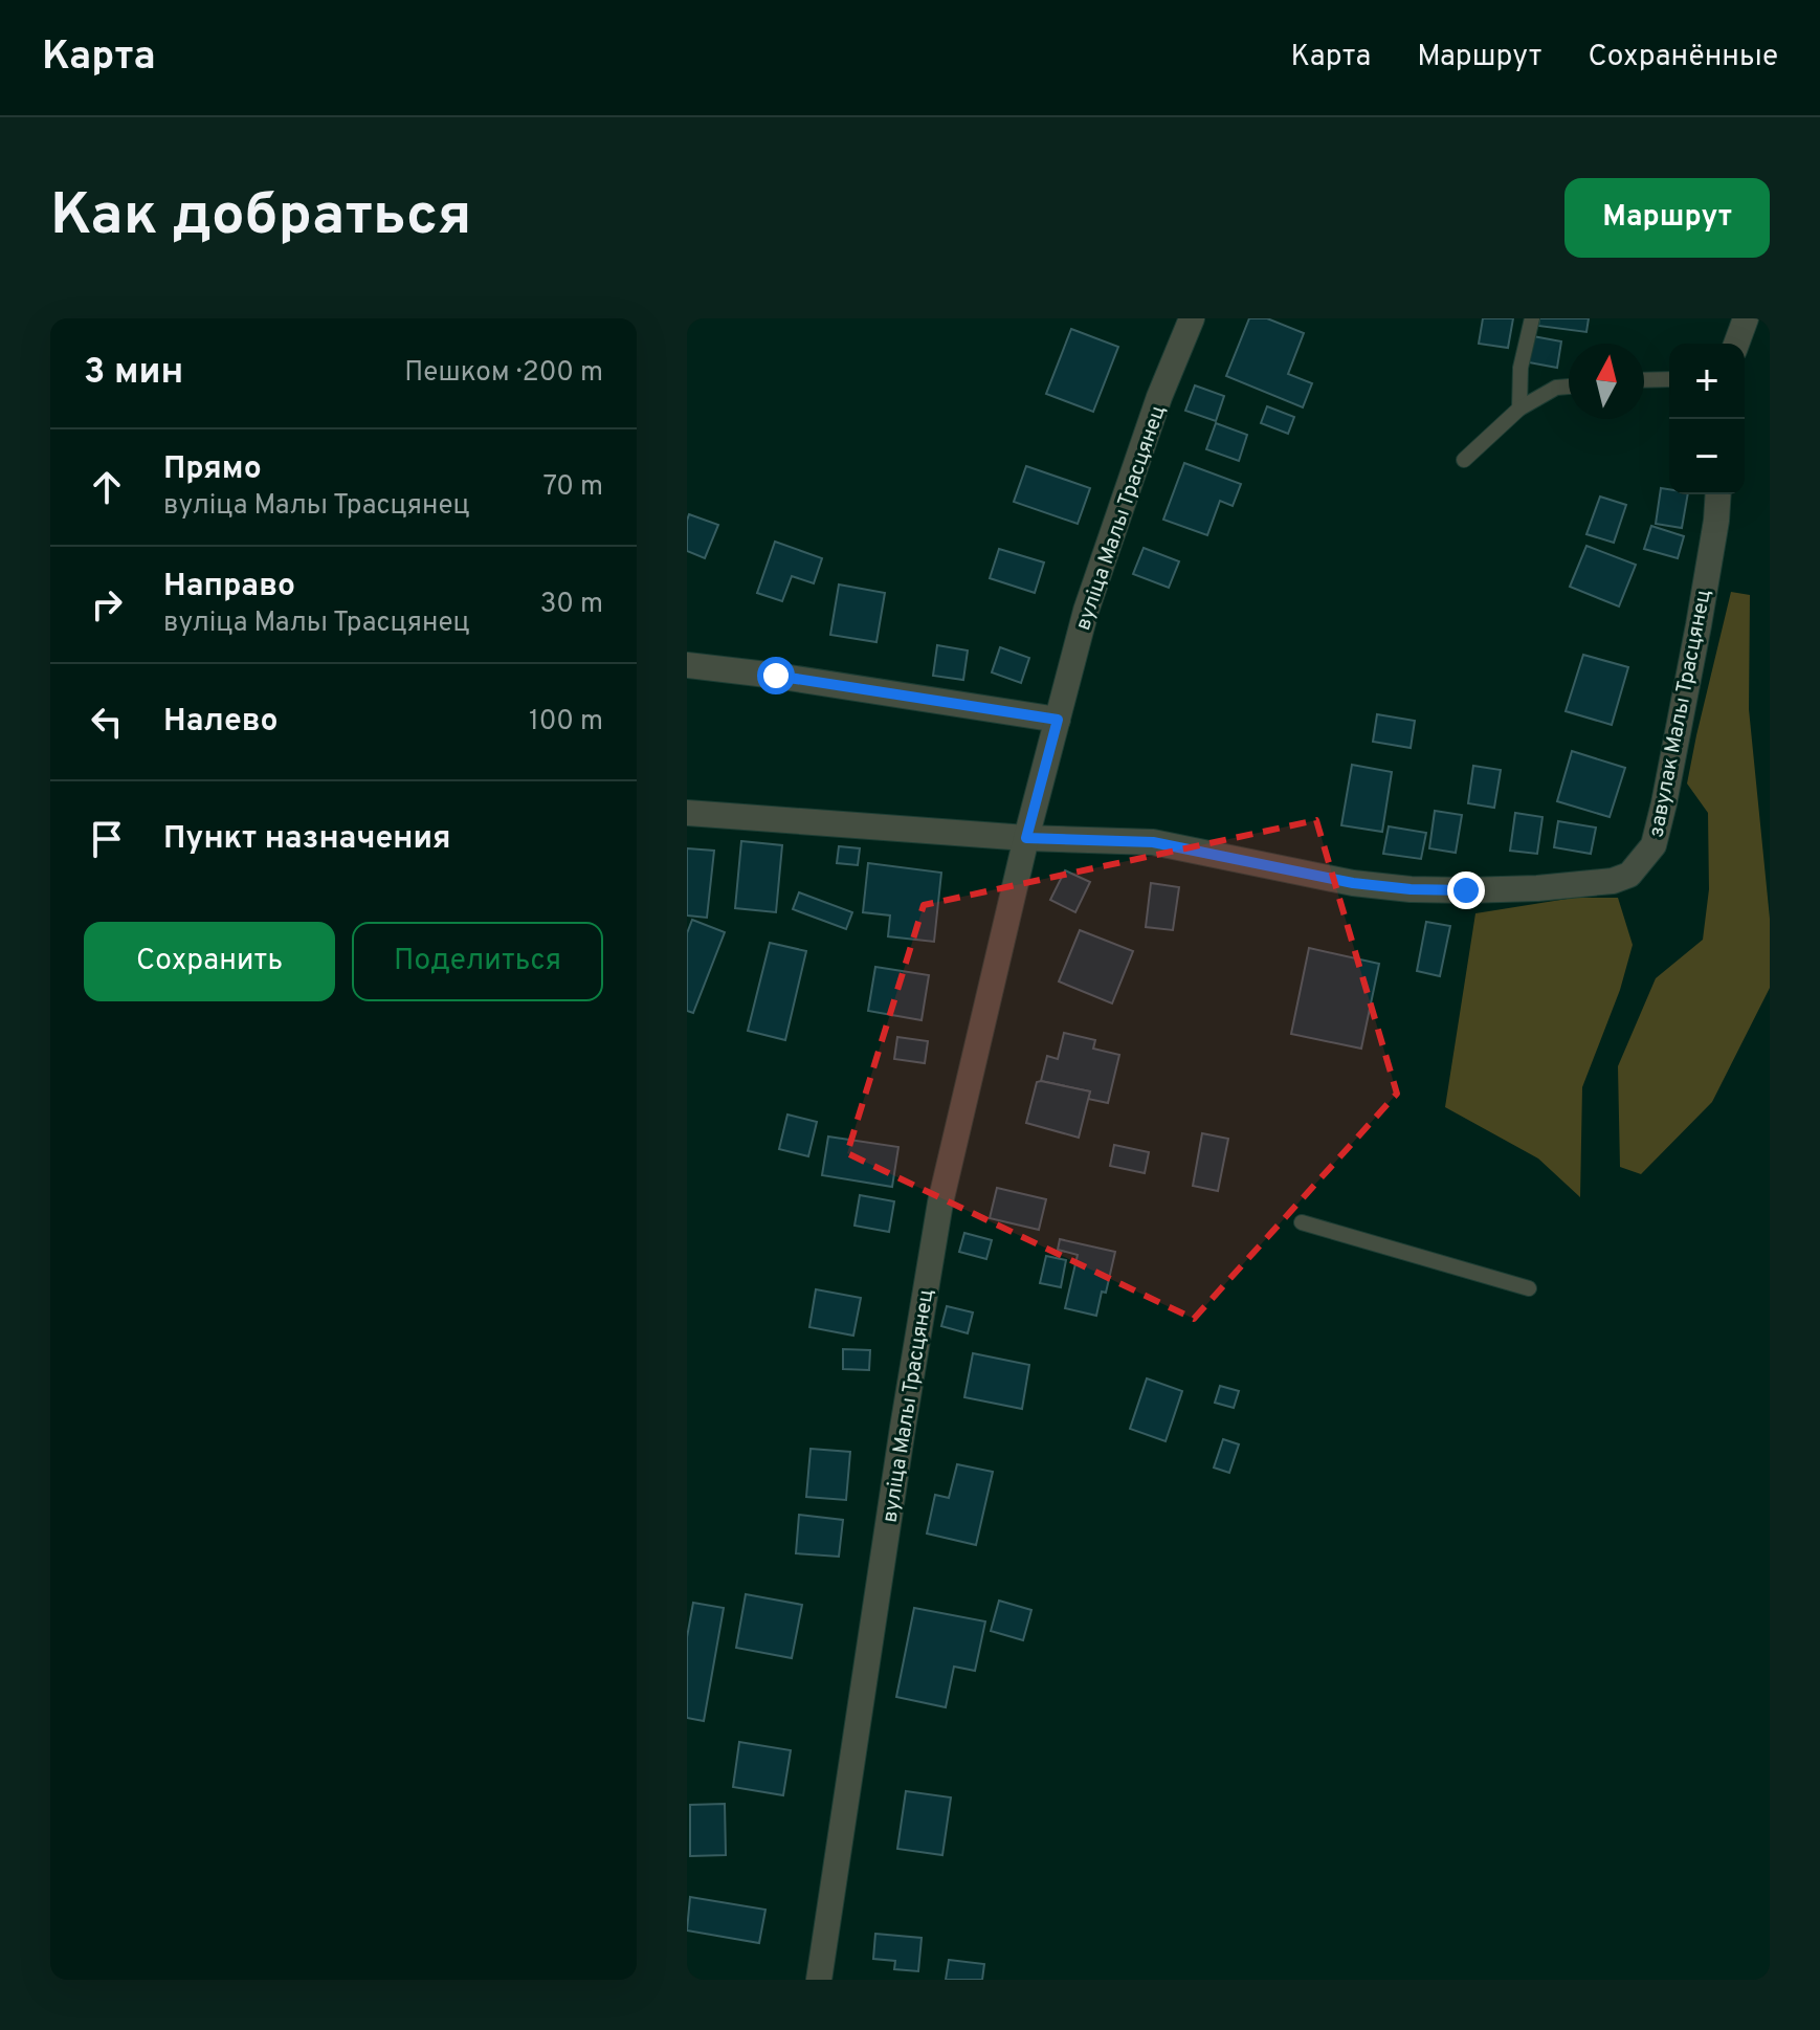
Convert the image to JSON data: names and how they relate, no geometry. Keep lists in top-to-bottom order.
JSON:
{
  "streets": {
    "street": ["вуліца Малы Трасцянец", "завулак Малы Трасцянец"]
  },
  "crossings": [
    ["вуліца Малы Трасцянец", "завулак Малы Трасцянец"]
  ],
  "north": "top",
  "page": {
    "header": "Карта",
    "nav": ["Карта", "Маршрут", "Сохранённые"],
    "buttons": [
      "Маршрут",
      ["Сохранить", "Поделиться"]
    ],
    "title": "Как добраться",
    "heading": ["3 мин", "Пешком · 200 m"],
    "map_buttons": ["+", "−"],
    "list": [
      ["Прямо", "вуліца Малы Трасцянец", "70 m"],
      ["Направо", "вуліца Малы Трасцянец", "30 m"],
      ["Налево", "100 m"],
      "Пункт назначения"
    ]
  }
}
